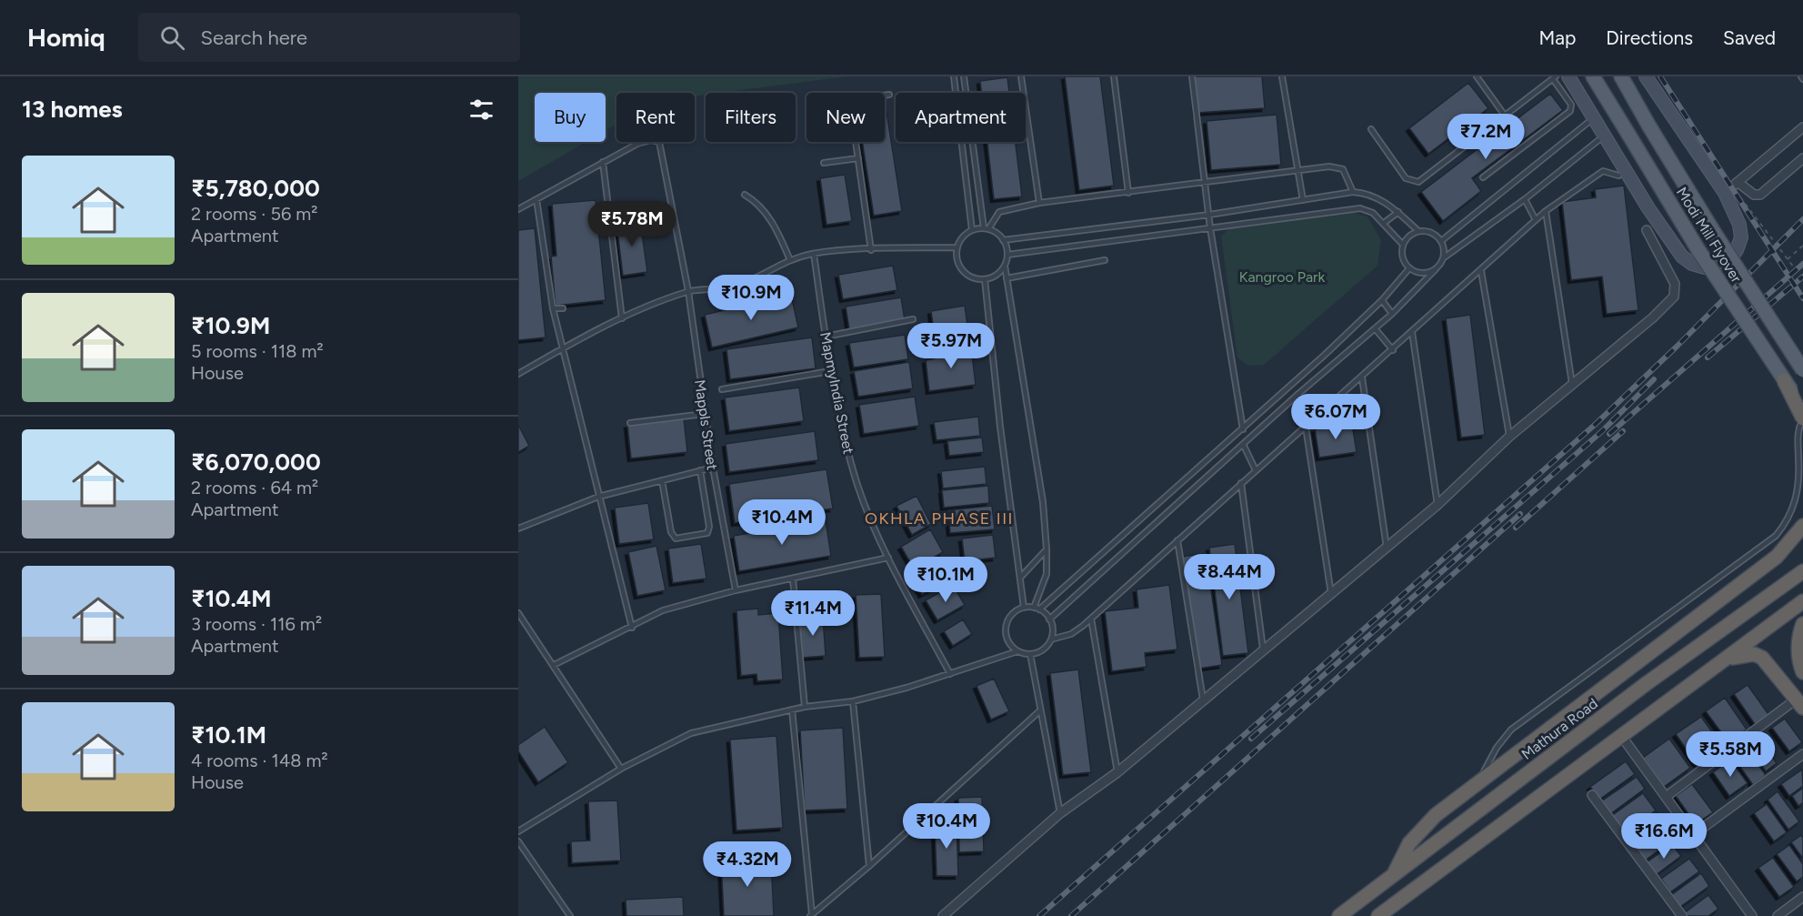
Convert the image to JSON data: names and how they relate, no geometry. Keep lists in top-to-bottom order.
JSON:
{
  "streets": {
    "highway": ["Mathura Road"],
    "main road": ["Modi Mill Flyover"],
    "lane": ["MapmyIndia Street", "Mappls Street"]
  },
  "districts": ["OKHLA PHASE III"],
  "parks": ["Kangroo Park"],
  "page": {
    "header": "Homiq",
    "search": "Search here",
    "nav": ["Map", "Directions", "Saved"],
    "heading": "13 homes",
    "chip": [
      "Buy",
      "Rent",
      "Filters",
      "New",
      "Apartment"
    ],
    "price": [
      "₹7.2M",
      "₹5.78M",
      "₹10.9M",
      "₹5.97M",
      "₹6.07M",
      "₹10.4M",
      "₹8.44M",
      "₹10.1M",
      "₹11.4M",
      "₹5.58M",
      "₹10.4M",
      "₹16.6M",
      "₹4.32M"
    ],
    "list": [
      {
        "name": "₹5,780,000",
        "note": "2 rooms · 56 m² · Apartment"
      },
      {
        "name": "₹10.9M",
        "note": "5 rooms · 118 m² · House"
      },
      {
        "name": "₹6,070,000",
        "note": "2 rooms · 64 m² · Apartment"
      },
      {
        "name": "₹10.4M",
        "note": "3 rooms · 116 m² · Apartment"
      },
      {
        "name": "₹10.1M",
        "note": "4 rooms · 148 m² · House"
      }
    ]
  }
}
